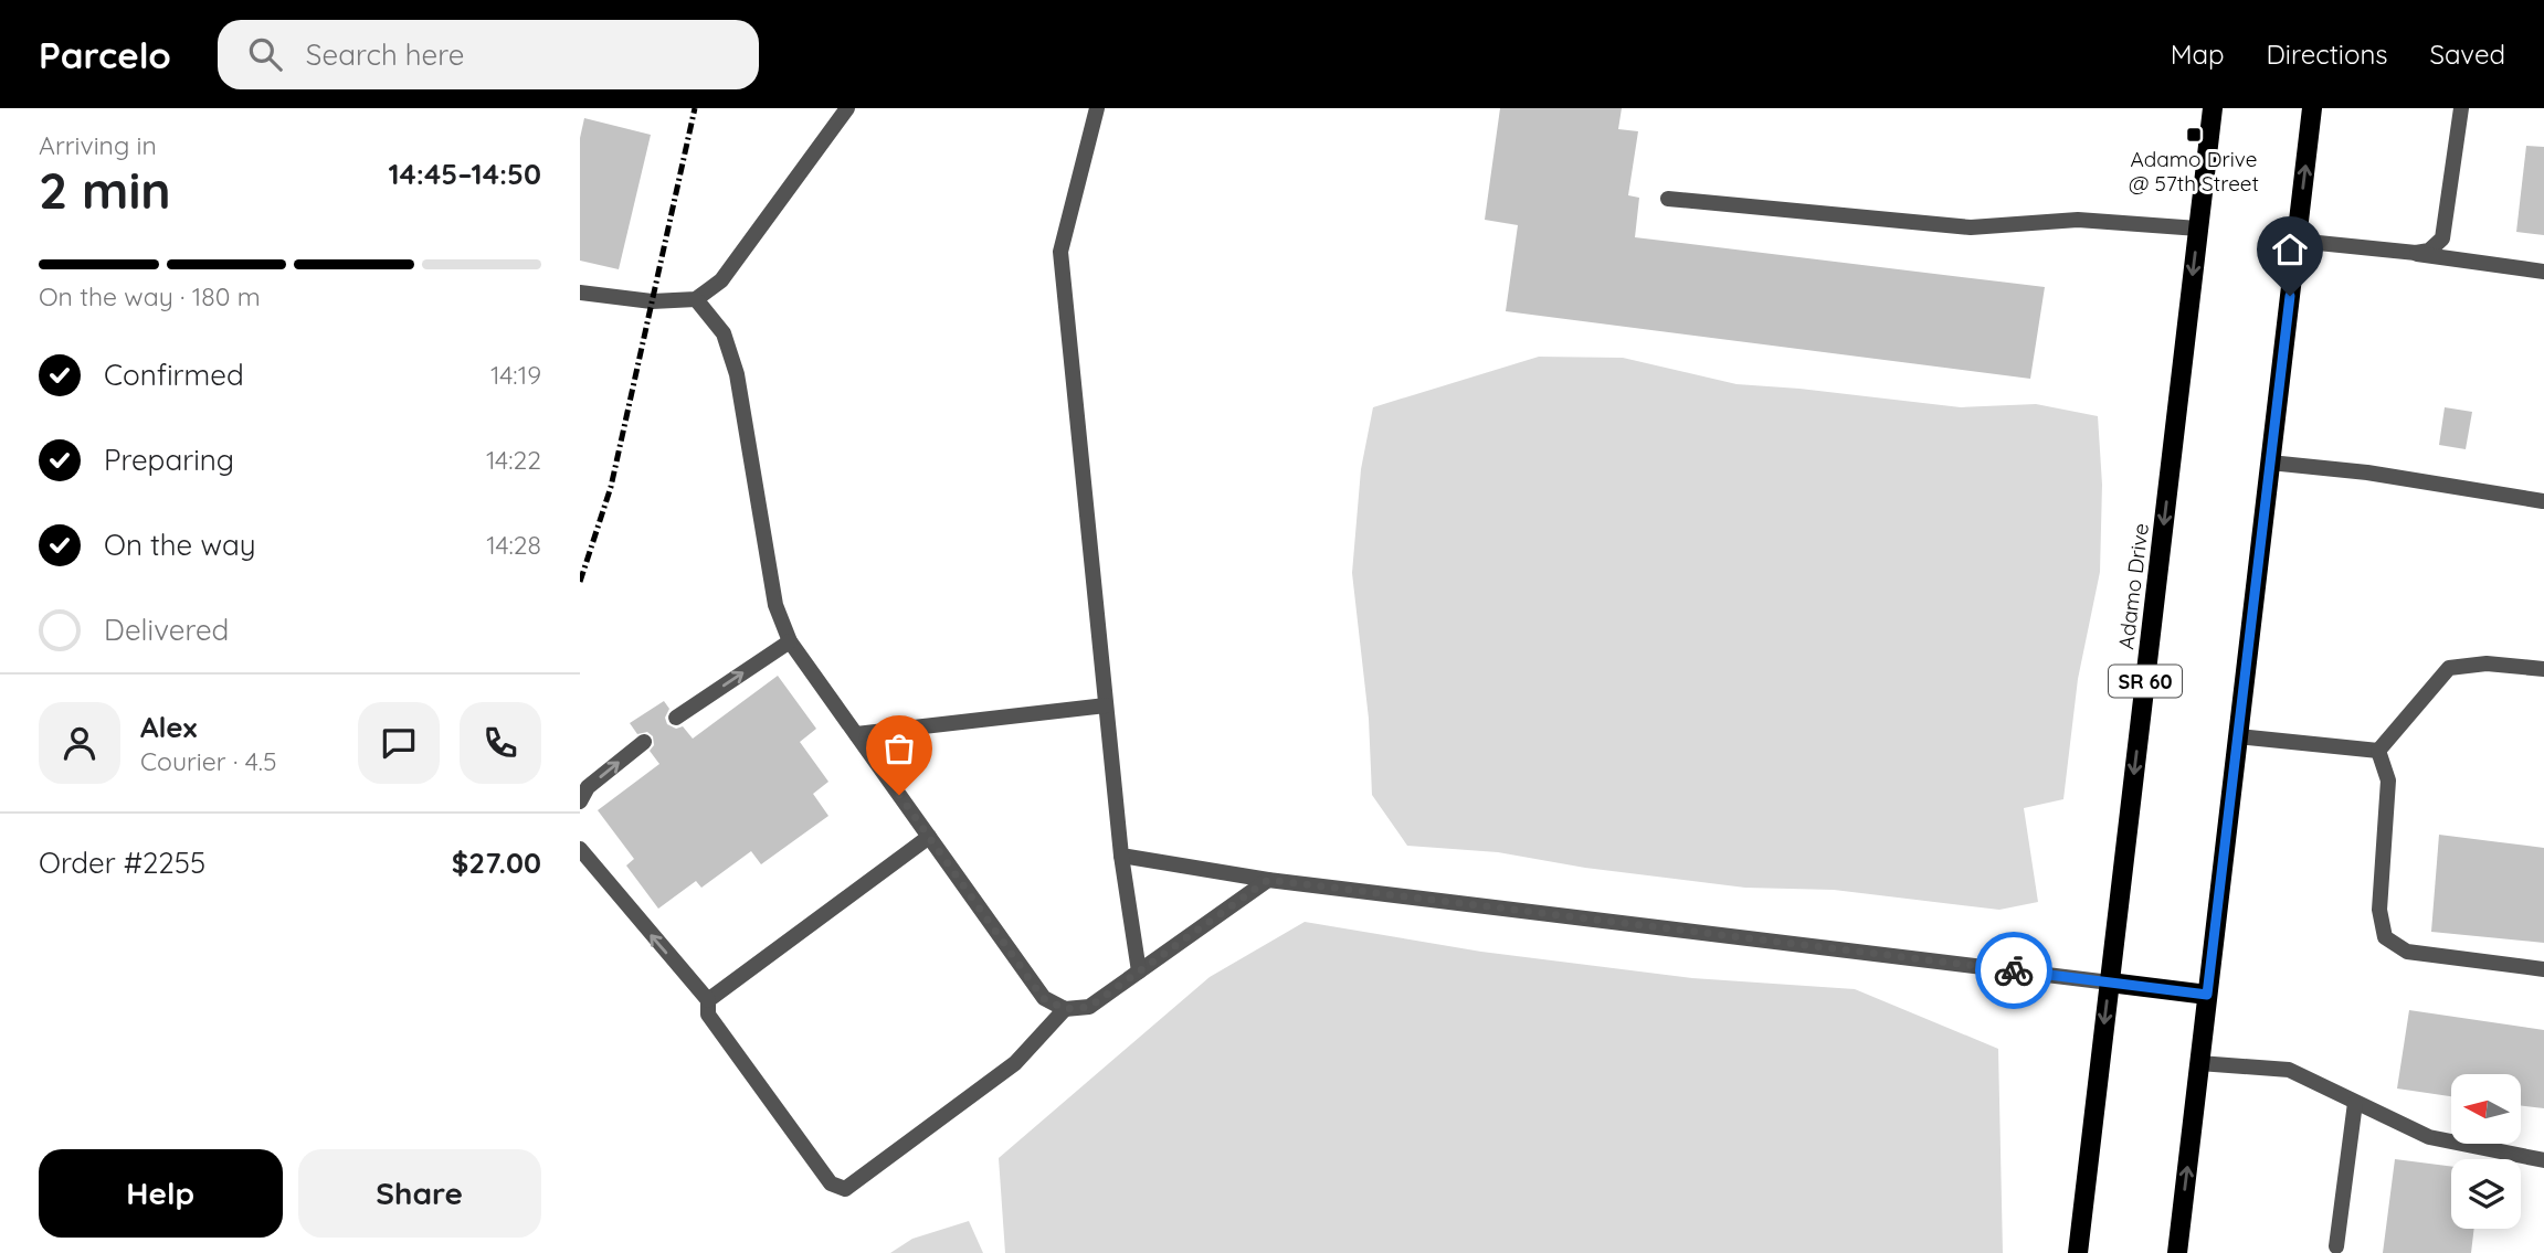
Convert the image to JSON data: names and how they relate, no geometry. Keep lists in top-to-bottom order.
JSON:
{
  "streets": {
    "main road": ["Adamo Drive", "SR 60"]
  },
  "places": {
    "transit": ["Adamo Drive @ 57th Street"]
  },
  "north": "left",
  "page": {
    "header": "Parcelo",
    "search": "Search here",
    "nav": ["Map", "Directions", "Saved"],
    "heading": ["2 min", "Arriving in", "14:45–14:50"],
    "panel": [
      "Alex",
      "Courier · 4.5",
      "Order #2255",
      "$27.00"
    ],
    "bar": "On the way · 180 m",
    "list": [
      ["Confirmed", "14:19"],
      ["Preparing", "14:22"],
      ["On the way", "14:28"],
      "Delivered"
    ],
    "buttons": ["Help", "Share"]
  }
}
